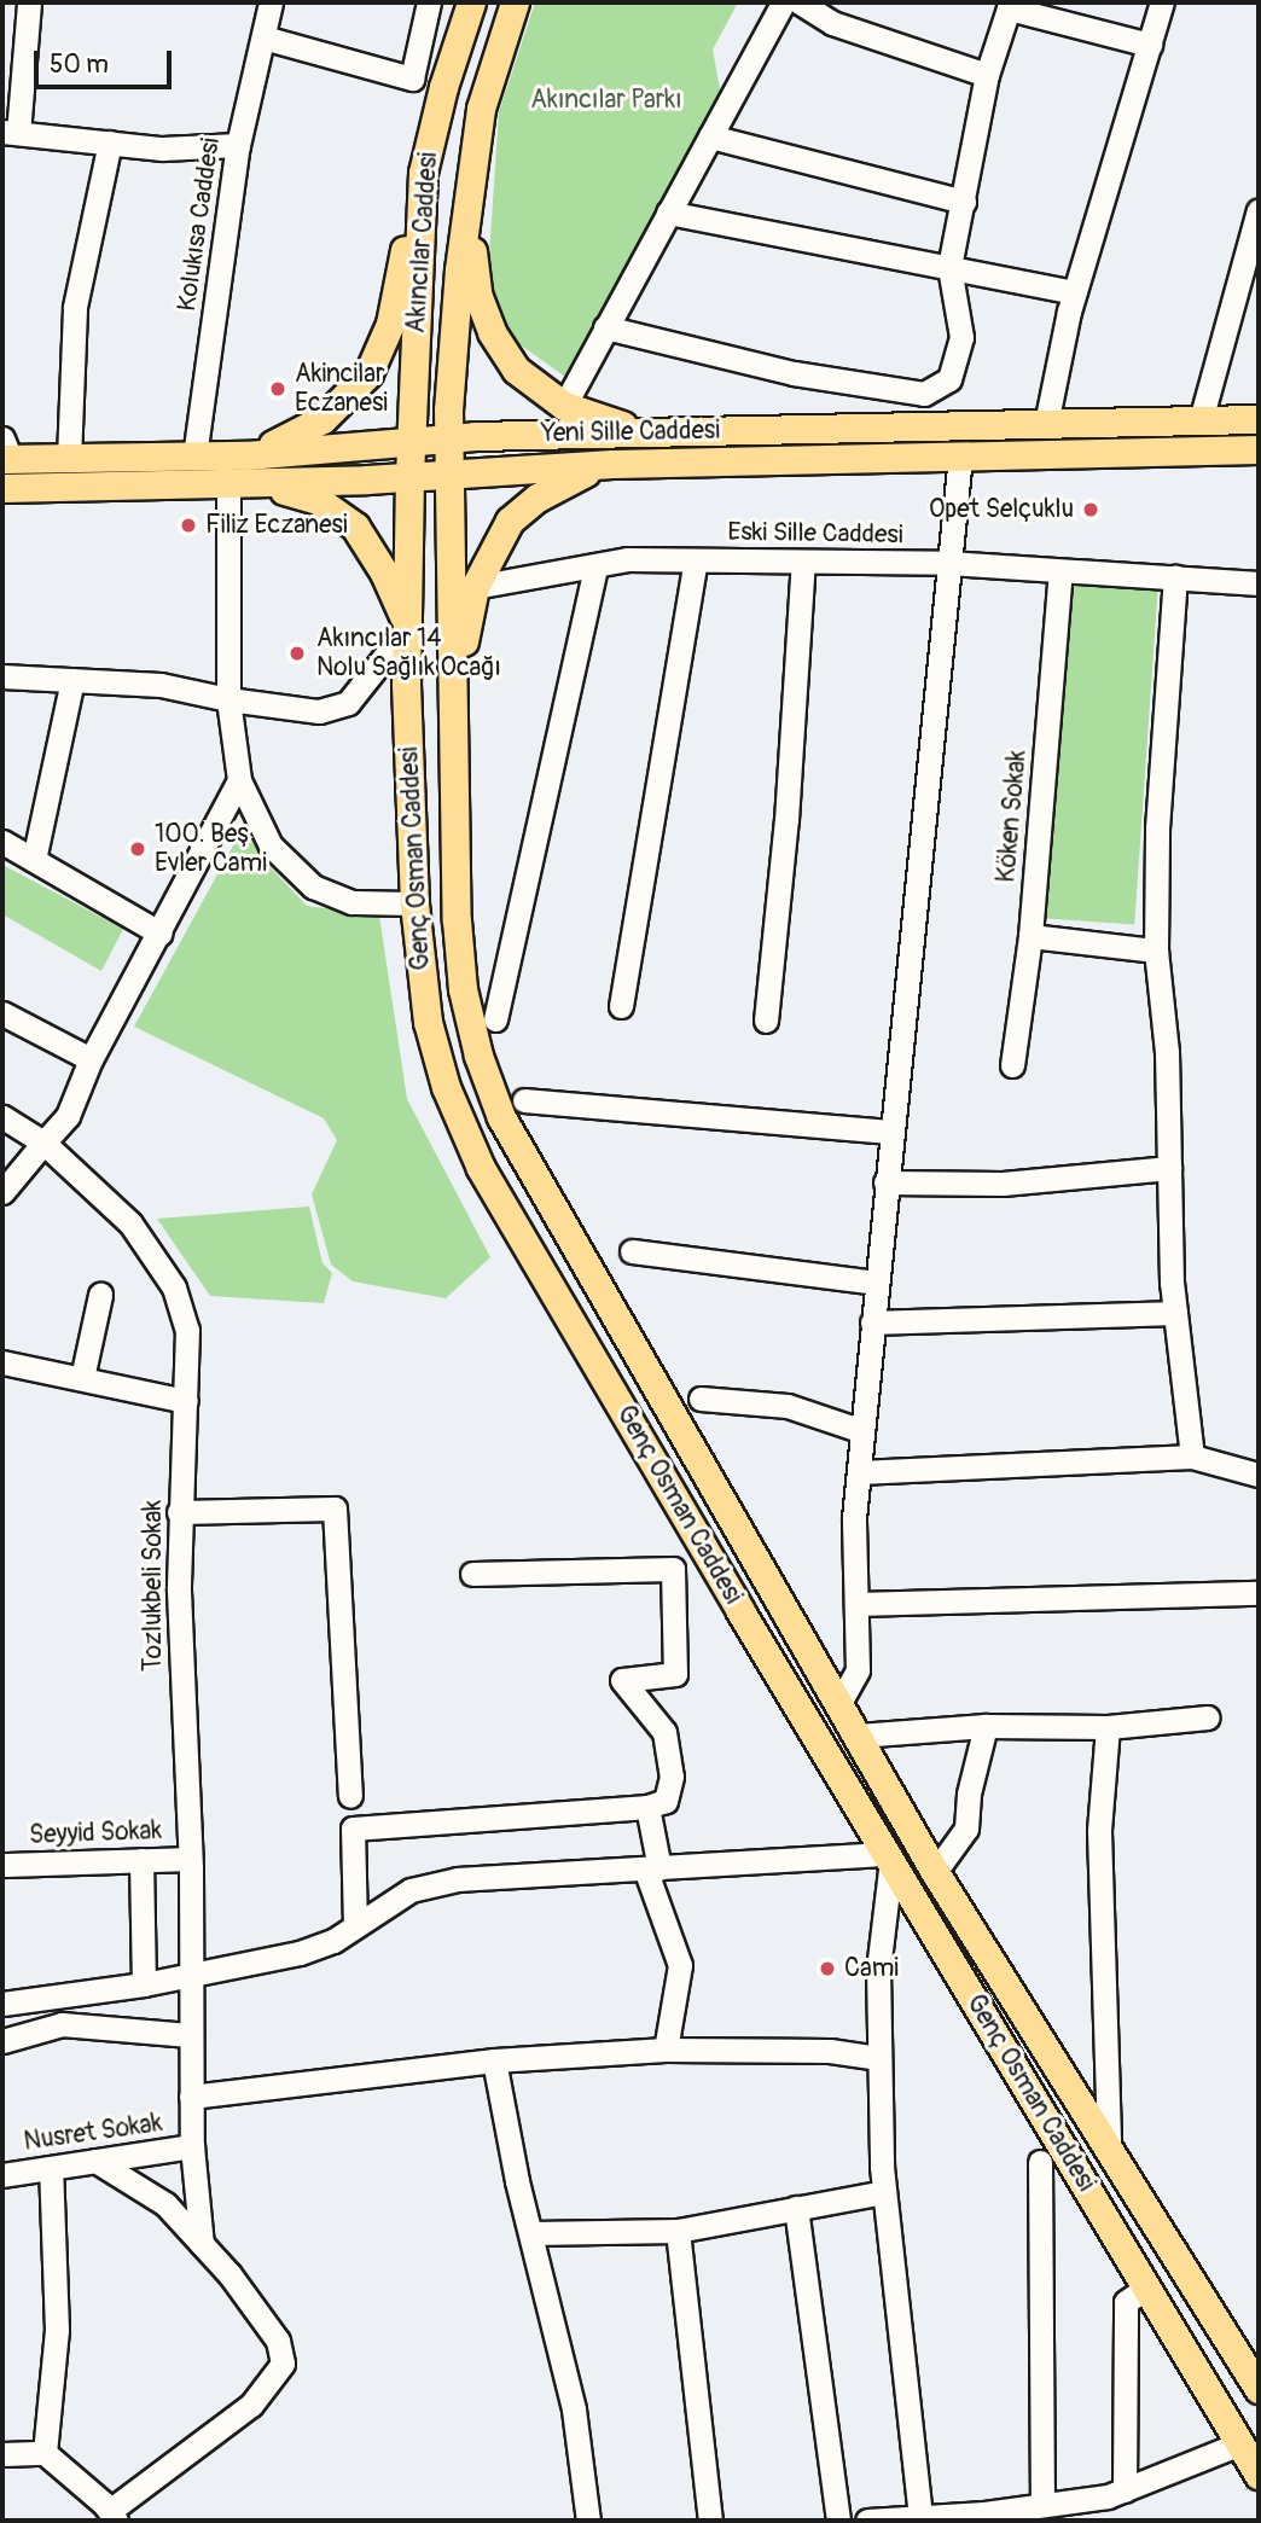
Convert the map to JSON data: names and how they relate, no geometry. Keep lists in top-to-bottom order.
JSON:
{
  "streets": {
    "main road": ["Akıncılar Caddesi", "Yeni Sille Caddesi", "Genç Osman Caddesi"],
    "street": [
      "Kolukısa Caddesi",
      "Eski Sille Caddesi",
      "Köken Sokak",
      "Tozlukbeli Sokak",
      "Seyyid Sokak",
      "Nusret Sokak"
    ]
  },
  "crossings": [
    ["Kolukısa Caddesi", "Yeni Sille Caddesi"],
    ["Akıncılar Caddesi", "Yeni Sille Caddesi"],
    ["Akıncılar Caddesi", "Genç Osman Caddesi"],
    ["Yeni Sille Caddesi", "Genç Osman Caddesi"],
    ["Eski Sille Caddesi", "Köken Sokak"],
    ["Tozlukbeli Sokak", "Seyyid Sokak"],
    ["Tozlukbeli Sokak", "Nusret Sokak"]
  ],
  "parks": ["Akıncılar Parkı"],
  "places": [
    "Akincilar Eczanesi",
    "Opet Selçuklu",
    "Filiz Eczanesi",
    "Akıncılar 14 Nolu Sağlık Ocağı",
    "100. Beş Evler Cami",
    "Cami"
  ],
  "scale_bar": "50 m"
}
